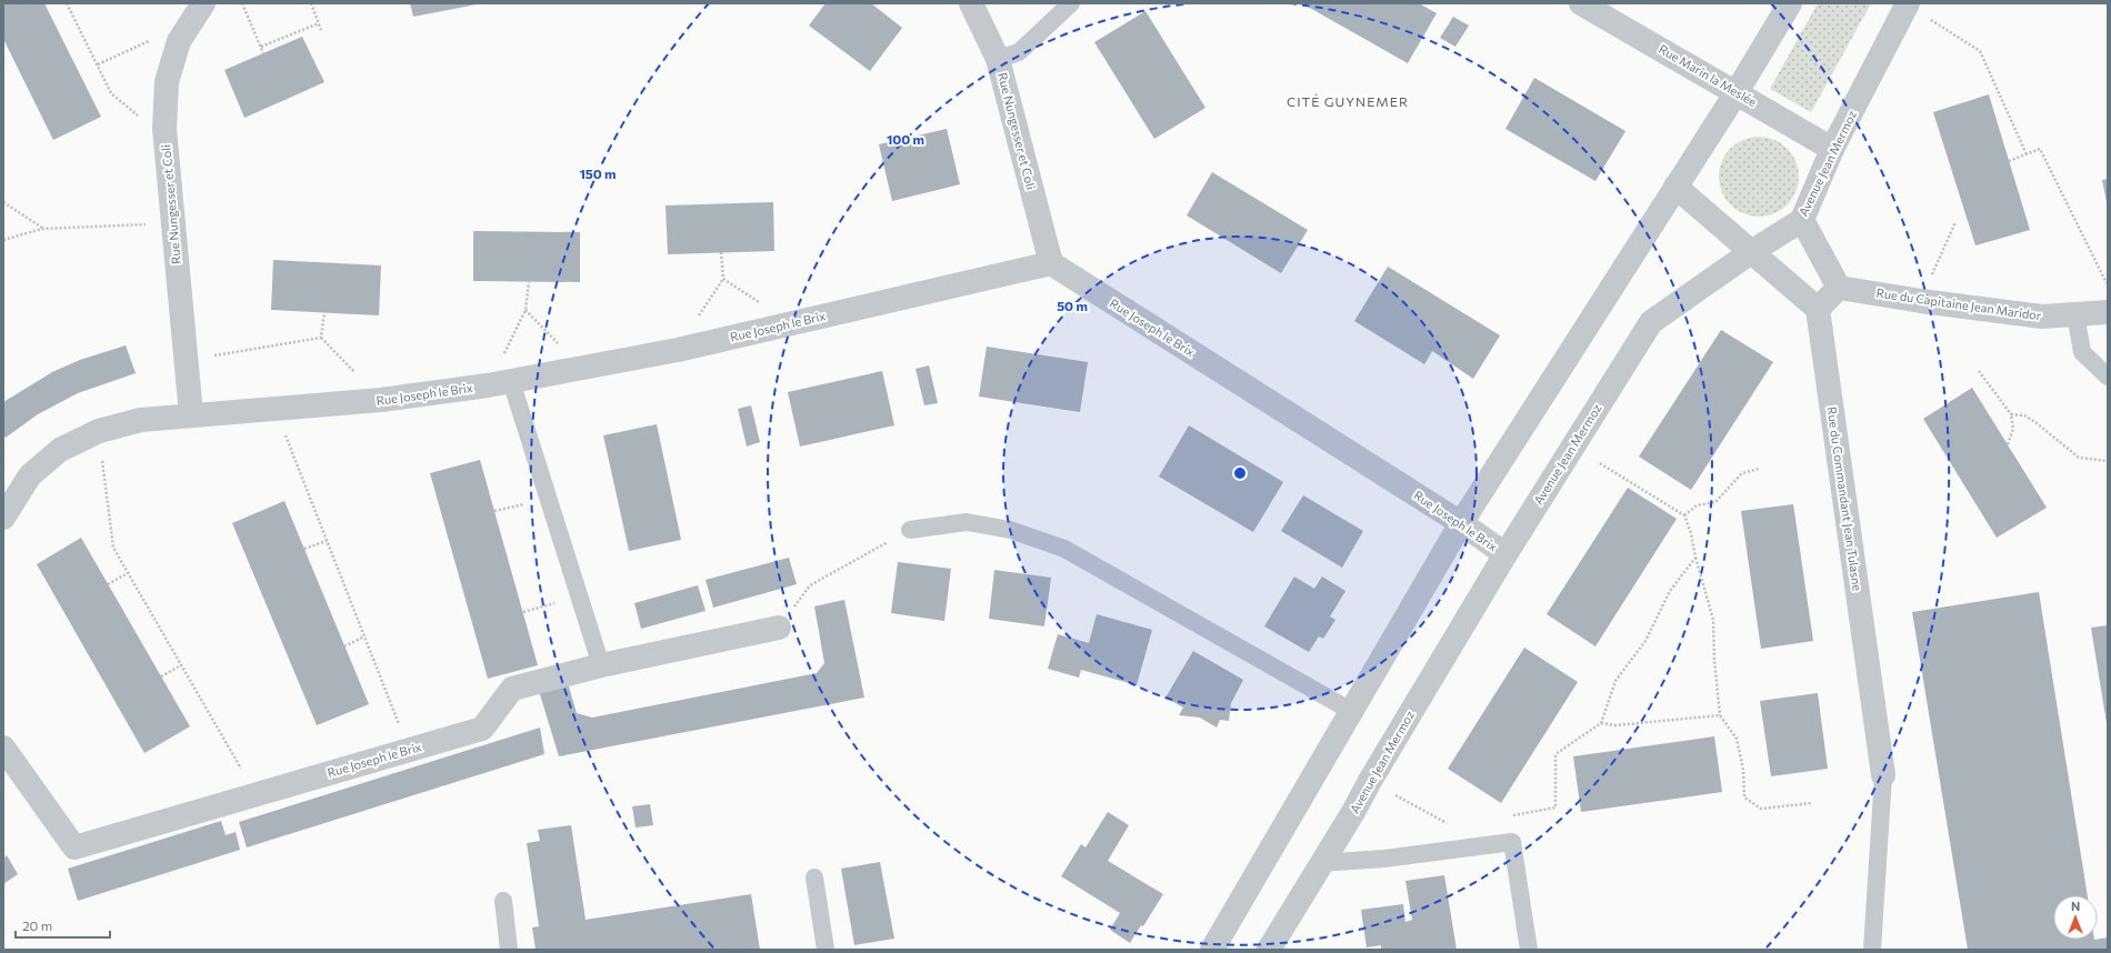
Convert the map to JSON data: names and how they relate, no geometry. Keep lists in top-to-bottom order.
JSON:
{
  "streets": {
    "street": [
      "Rue Marin la Meslée",
      "Rue Nungesser et Coli",
      "Avenue Jean Mermoz",
      "Rue du Capitaine Jean Maridor",
      "Rue Joseph le Brix",
      "Rue du Commandant Jean Tulasne"
    ]
  },
  "crossings": [
    ["Rue Marin la Meslée", "Avenue Jean Mermoz"],
    ["Rue Nungesser et Coli", "Rue Joseph le Brix"],
    ["Avenue Jean Mermoz", "Rue Joseph le Brix"]
  ],
  "districts": ["CITÉ GUYNEMER"],
  "scale_bar": "20 m",
  "north": "top",
  "rings": ["100 m", "150 m", "50 m"]
}
